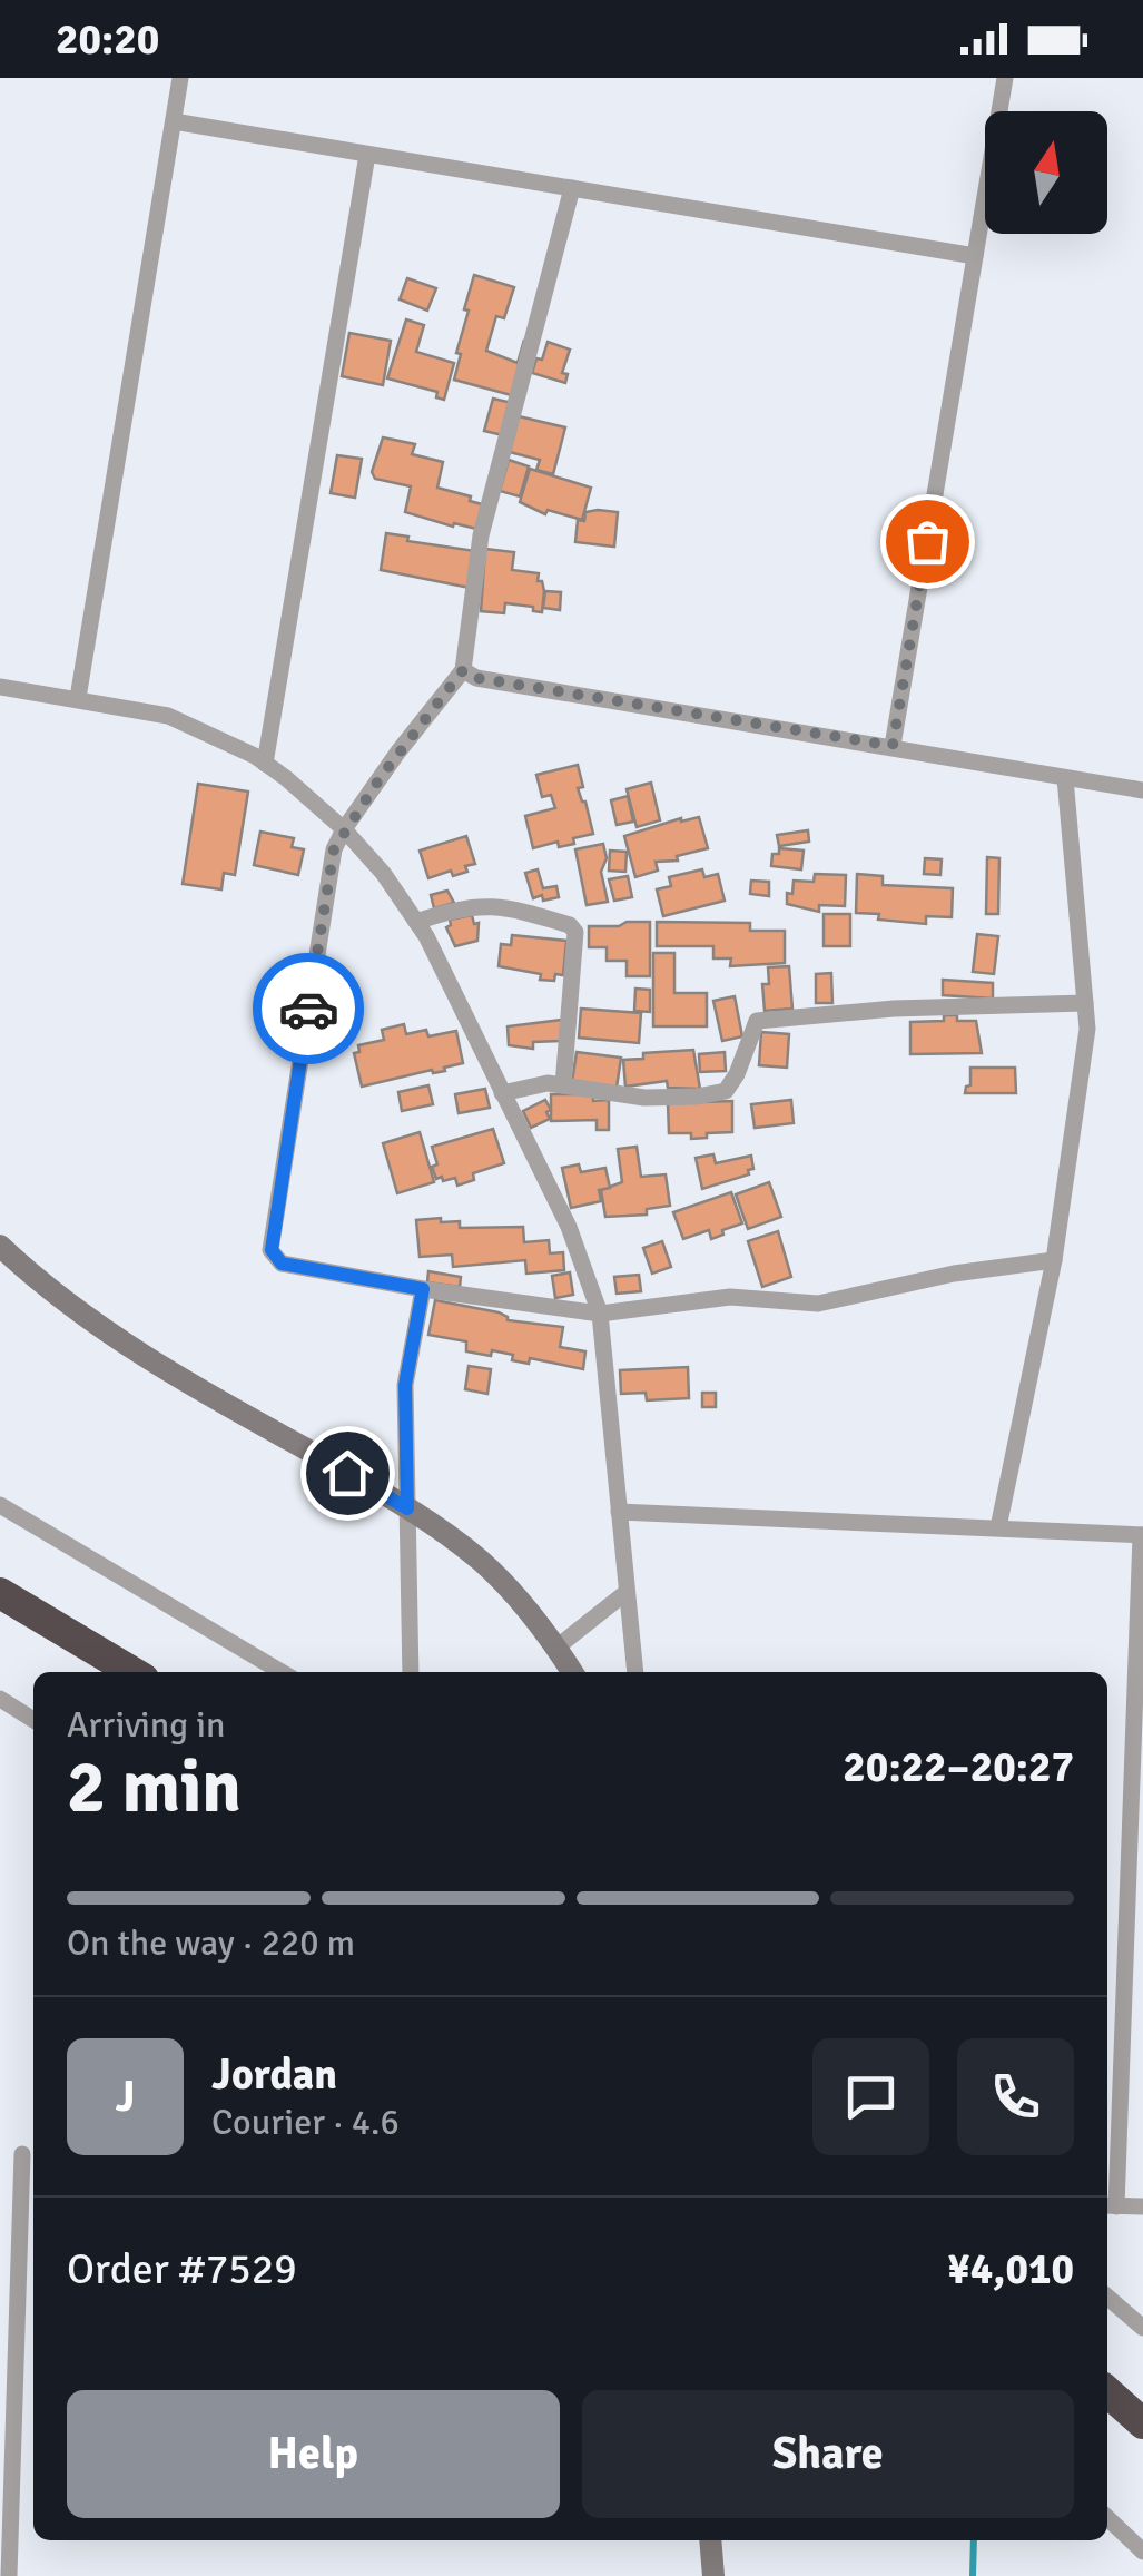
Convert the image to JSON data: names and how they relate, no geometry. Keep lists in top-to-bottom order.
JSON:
{
  "north": "top",
  "page": {
    "status": "20:20",
    "heading": ["2 min", "Arriving in", "20:22–20:27"],
    "panel": [
      "Jordan",
      "Courier · 4.6",
      "Order #7529",
      "¥4,010"
    ],
    "bar": "On the way · 220 m",
    "round": "J",
    "buttons": ["Help", "Share"]
  }
}
